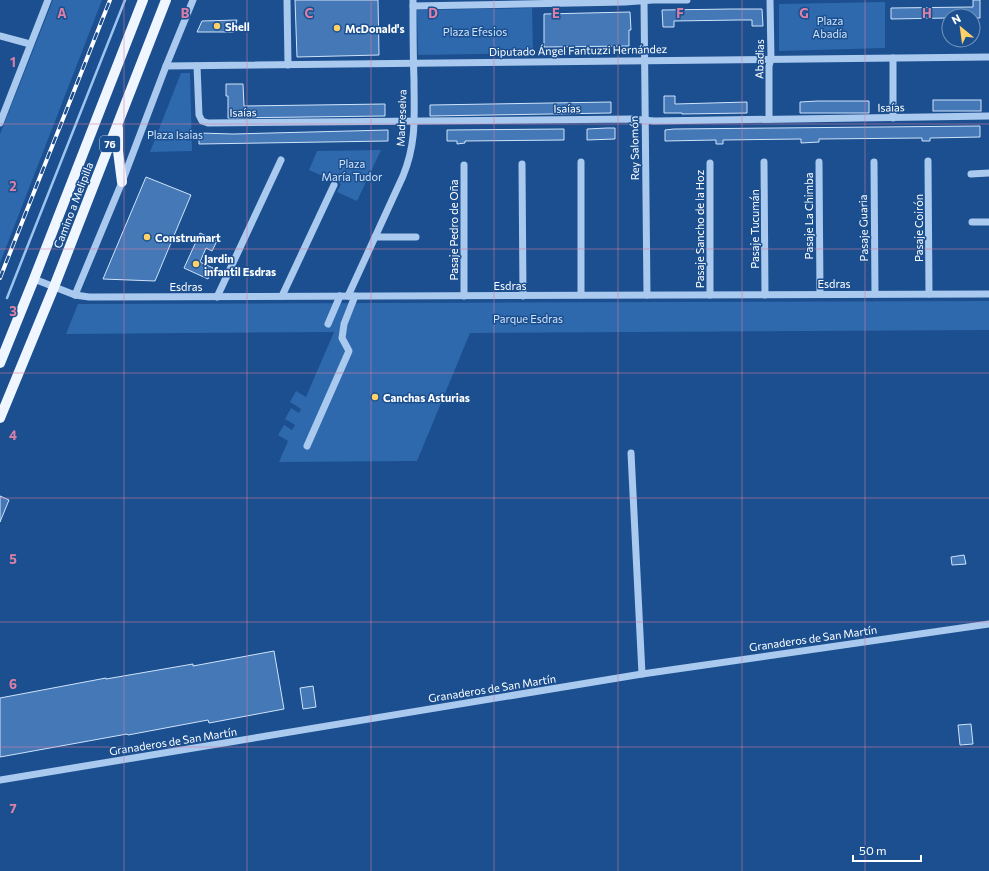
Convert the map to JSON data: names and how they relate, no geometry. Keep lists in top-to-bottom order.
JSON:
{
  "streets": {
    "main road": ["76", "Camino a Melipilla"],
    "street": [
      "Diputado Ángel Fantuzzi Hernández",
      "Abadias",
      "Isaías",
      "Madreselva",
      "Rey Salomón",
      "Pasaje La Chimba",
      "Pasaje Guaria",
      "Pasaje Coirón",
      "Pasaje Sancho de la Hoz",
      "Pasaje Tucumán",
      "Pasaje Pedro de Oña",
      "Esdras",
      "Granaderos de San Martín"
    ]
  },
  "crossings": [
    ["Diputado Ángel Fantuzzi Hernández", "Abadias"],
    ["Diputado Ángel Fantuzzi Hernández", "Isaías"],
    ["Diputado Ángel Fantuzzi Hernández", "Madreselva"],
    ["Diputado Ángel Fantuzzi Hernández", "Rey Salomón"],
    ["Abadias", "Isaías"],
    ["Isaías", "Madreselva"],
    ["Isaías", "Rey Salomón"],
    ["Madreselva", "Esdras"],
    ["Rey Salomón", "Esdras"],
    ["Camino a Melipilla", "Esdras"],
    ["Pasaje La Chimba", "Esdras"],
    ["Pasaje Guaria", "Esdras"],
    ["Pasaje Coirón", "Esdras"],
    ["Pasaje Sancho de la Hoz", "Esdras"],
    ["Pasaje Tucumán", "Esdras"],
    ["Pasaje Pedro de Oña", "Esdras"]
  ],
  "parks": [
    "Plaza Abadía",
    "Plaza Efesios",
    "Plaza Isaias",
    "Plaza María Tudor",
    "Parque Esdras"
  ],
  "places": [
    "Shell",
    "McDonald's",
    "Construmart",
    "Jardin infantil Esdras",
    "Canchas Asturias"
  ],
  "scale_bar": "50 m",
  "north": "top left",
  "grid": {
    "columns": [
      "A",
      "B",
      "C",
      "D",
      "E",
      "F",
      "G",
      "H"
    ],
    "rows": [
      "1",
      "2",
      "3",
      "4",
      "5",
      "6",
      "7"
    ]
  }
}
